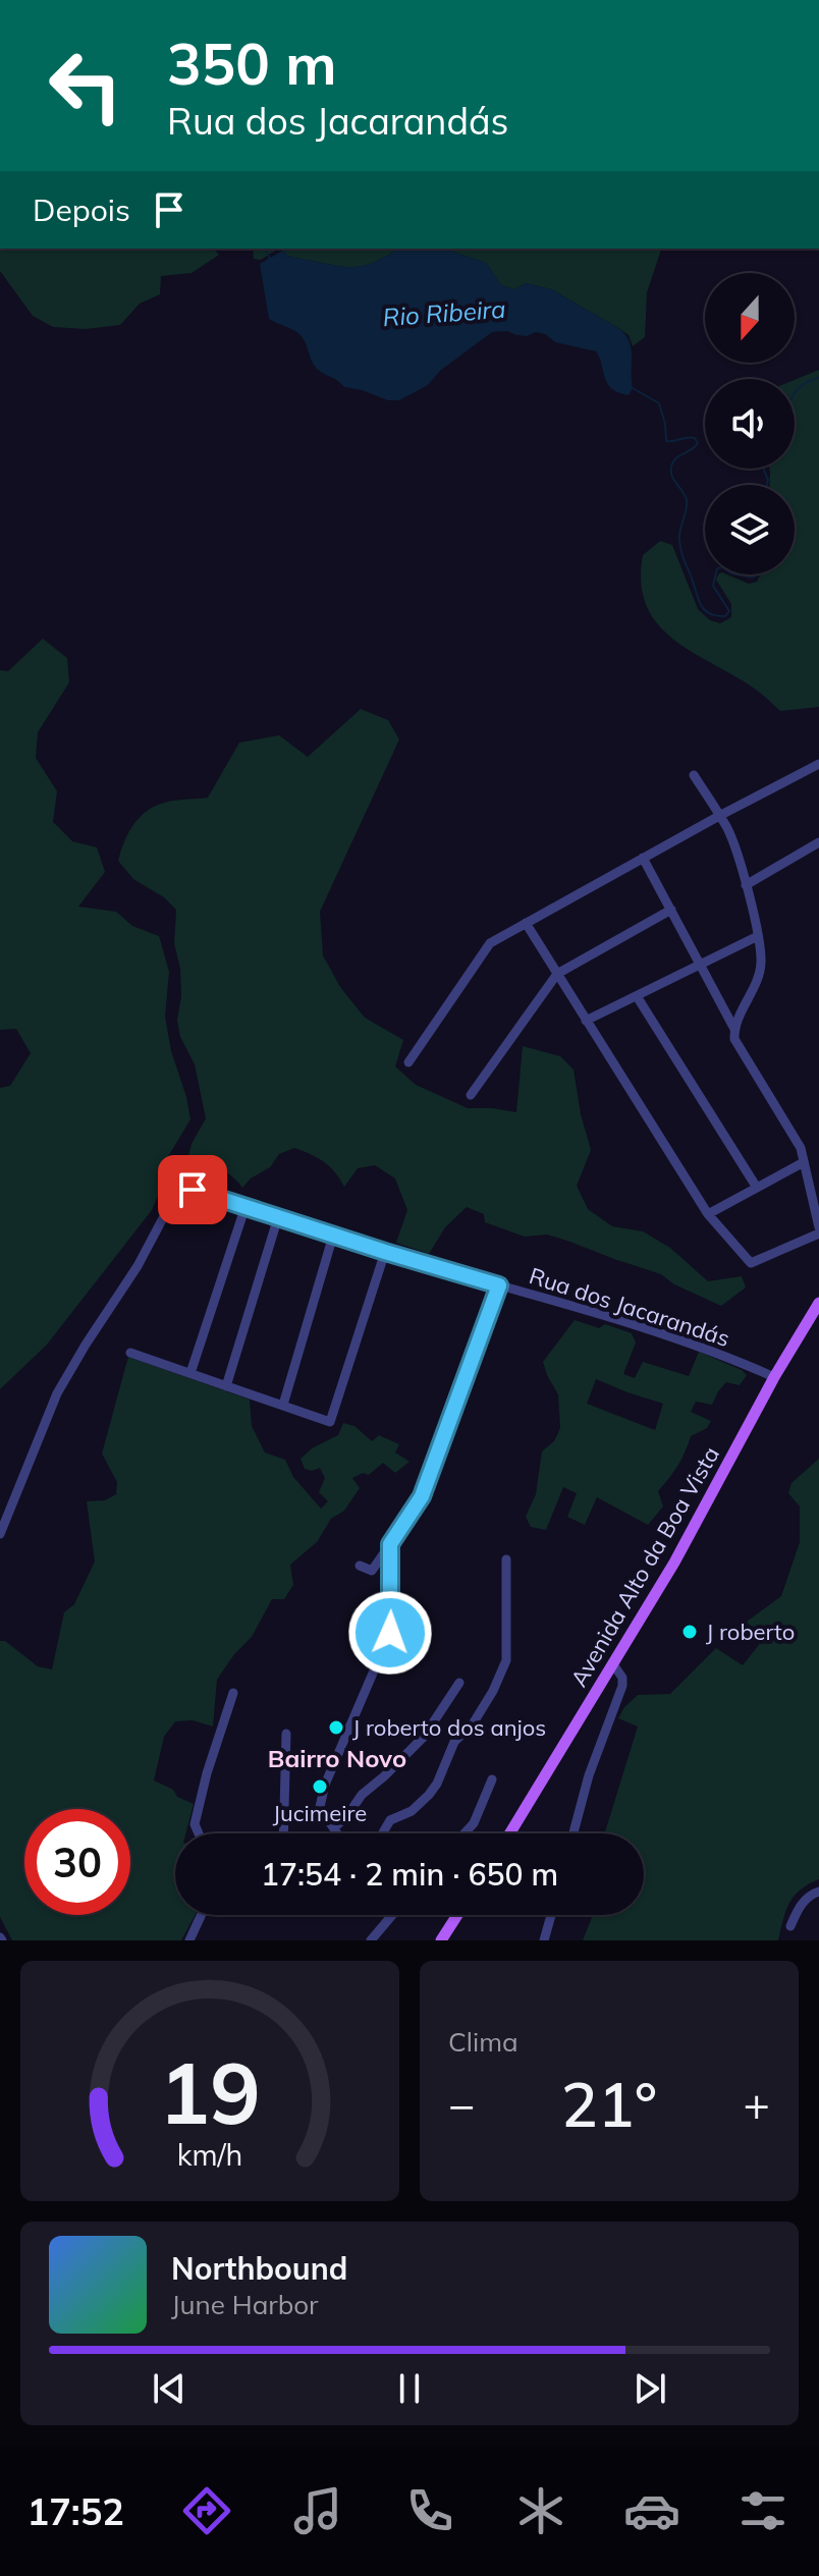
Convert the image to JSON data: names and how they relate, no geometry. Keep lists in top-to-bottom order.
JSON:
{
  "streets": {
    "main road": ["Avenida Alto da Boa Vista"],
    "street": ["Rua dos Jacarandás"]
  },
  "crossings": [
    ["Rua dos Jacarandás", "Avenida Alto da Boa Vista"]
  ],
  "districts": ["Bairro Novo"],
  "water": ["Rio Ribeira"],
  "places": ["J roberto", "J roberto dos anjos", "Jucimeire"],
  "north": "bottom",
  "page": {
    "turn": ["350 m", "Rua dos Jacarandás"],
    "then": "Depois",
    "limit": "30",
    "trip": "17:54 · 2 min · 650 m",
    "tile": "Clima",
    "heat": ["−", "21°", "+"],
    "song": ["Northbound", "June Harbor"],
    "tabs": "17:52",
    "gauge": ["19", "km/h"]
  }
}
